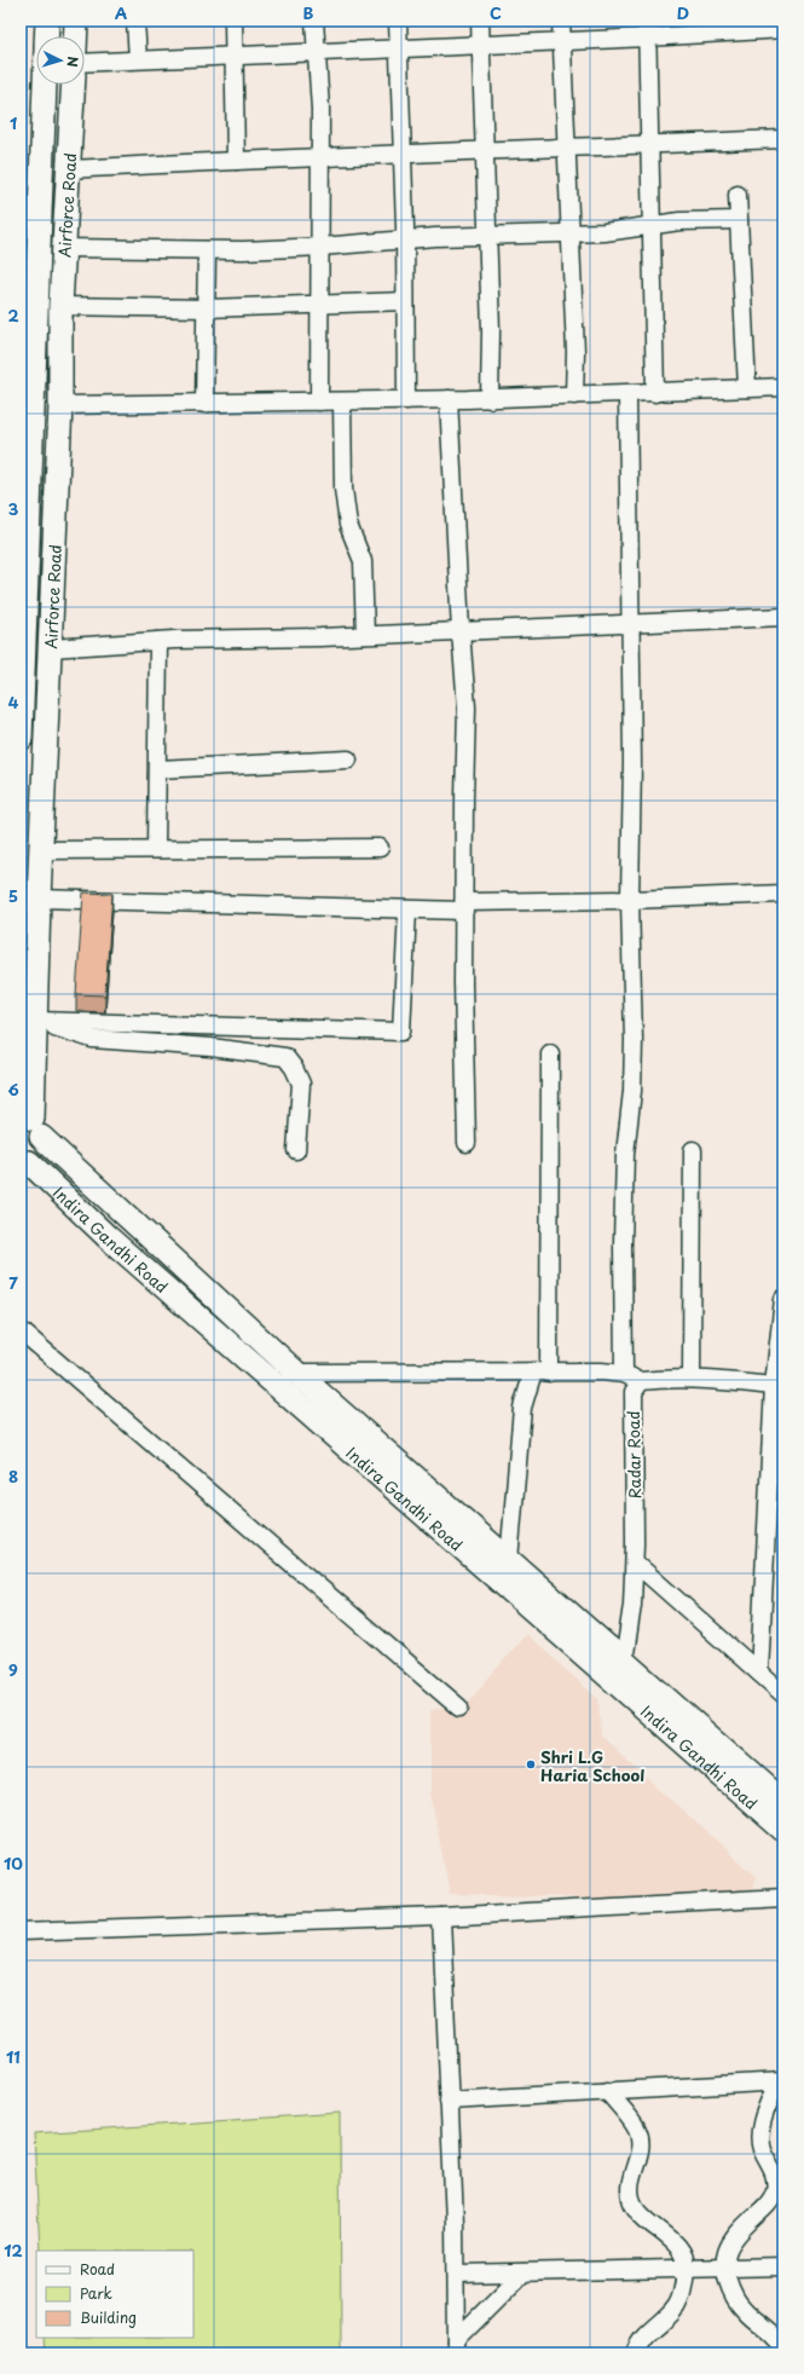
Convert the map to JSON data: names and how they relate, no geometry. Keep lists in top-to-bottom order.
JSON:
{
  "streets": {
    "main road": ["Airforce Road", "Indira Gandhi Road"],
    "street": ["Radar Road"]
  },
  "crossings": [
    ["Airforce Road", "Indira Gandhi Road"],
    ["Indira Gandhi Road", "Radar Road"]
  ],
  "places": ["Shri L.G Haria School"],
  "legend": ["Road", "Park", "Building"],
  "north": "right",
  "grid": {
    "columns": [
      "A",
      "B",
      "C",
      "D"
    ],
    "rows": [
      "1",
      "2",
      "3",
      "4",
      "5",
      "6",
      "7",
      "8",
      "9",
      "10",
      "11",
      "12"
    ]
  }
}
